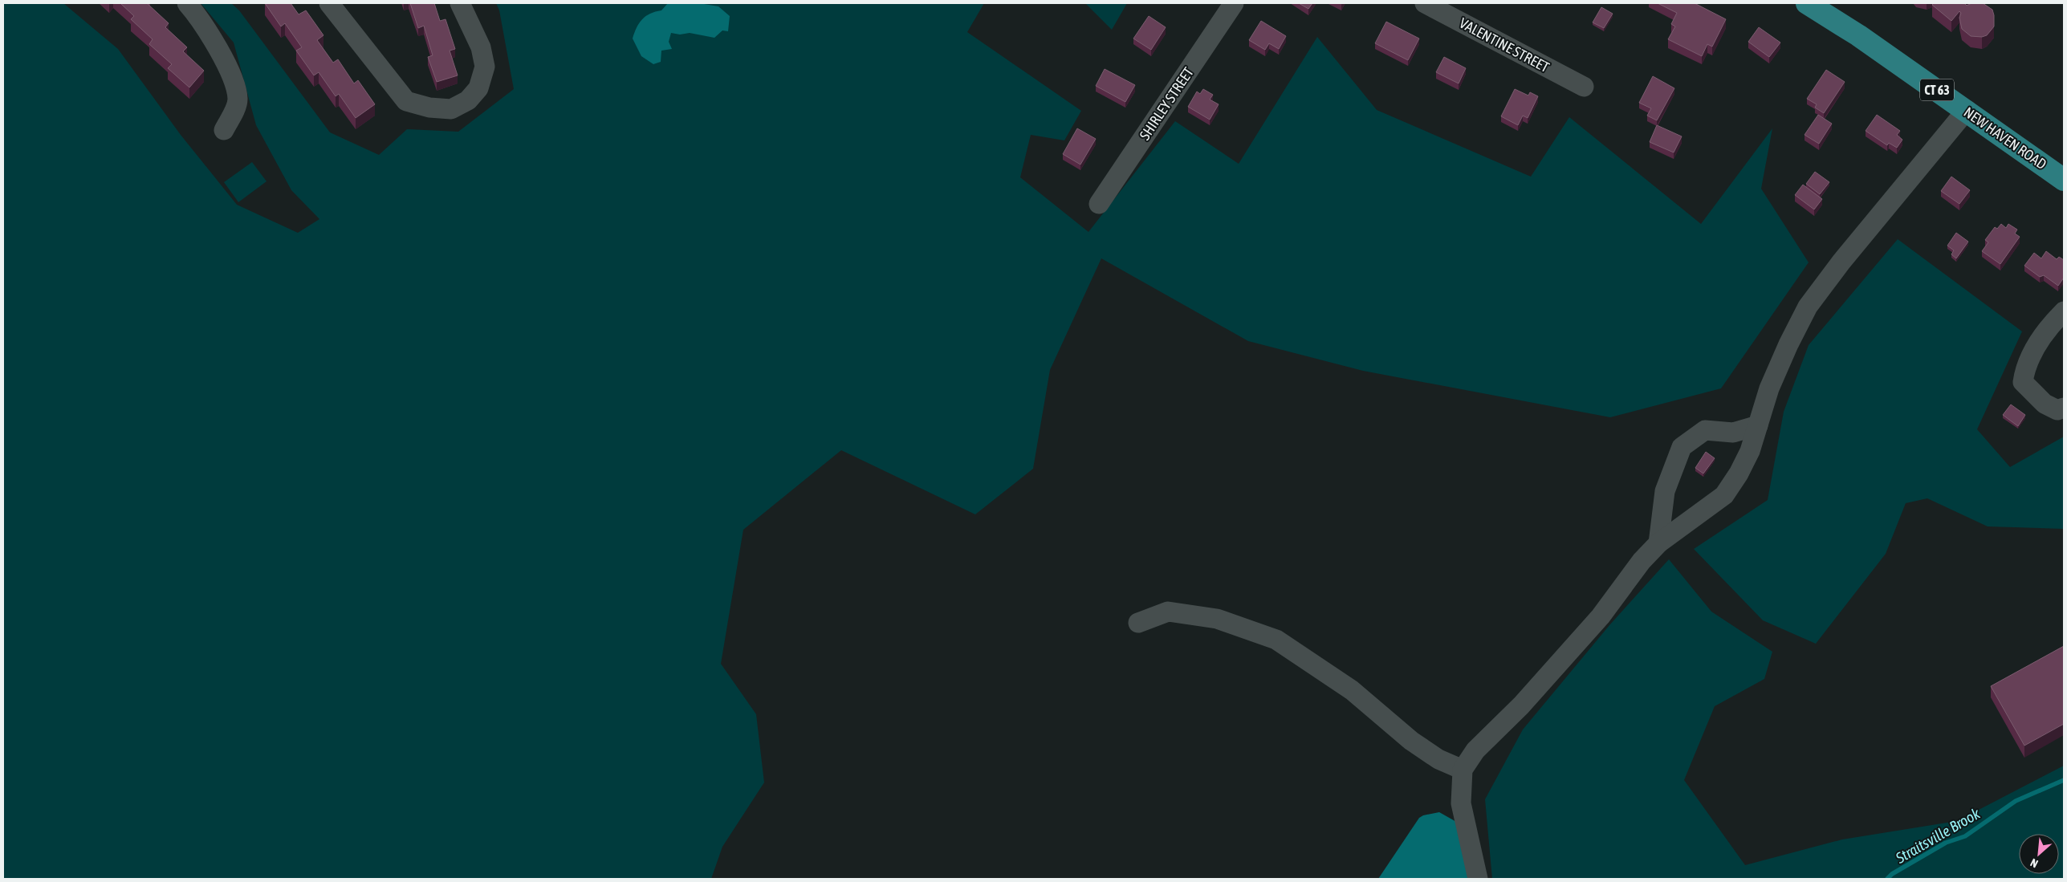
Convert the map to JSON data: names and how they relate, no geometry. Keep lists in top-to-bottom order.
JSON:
{
  "streets": {
    "main road": ["CT 63", "NEW HAVEN ROAD"],
    "street": ["VALENTINE STREET", "SHIRLEY STREET"]
  },
  "water": ["Straitsville Brook"],
  "north": "bottom left"
}
